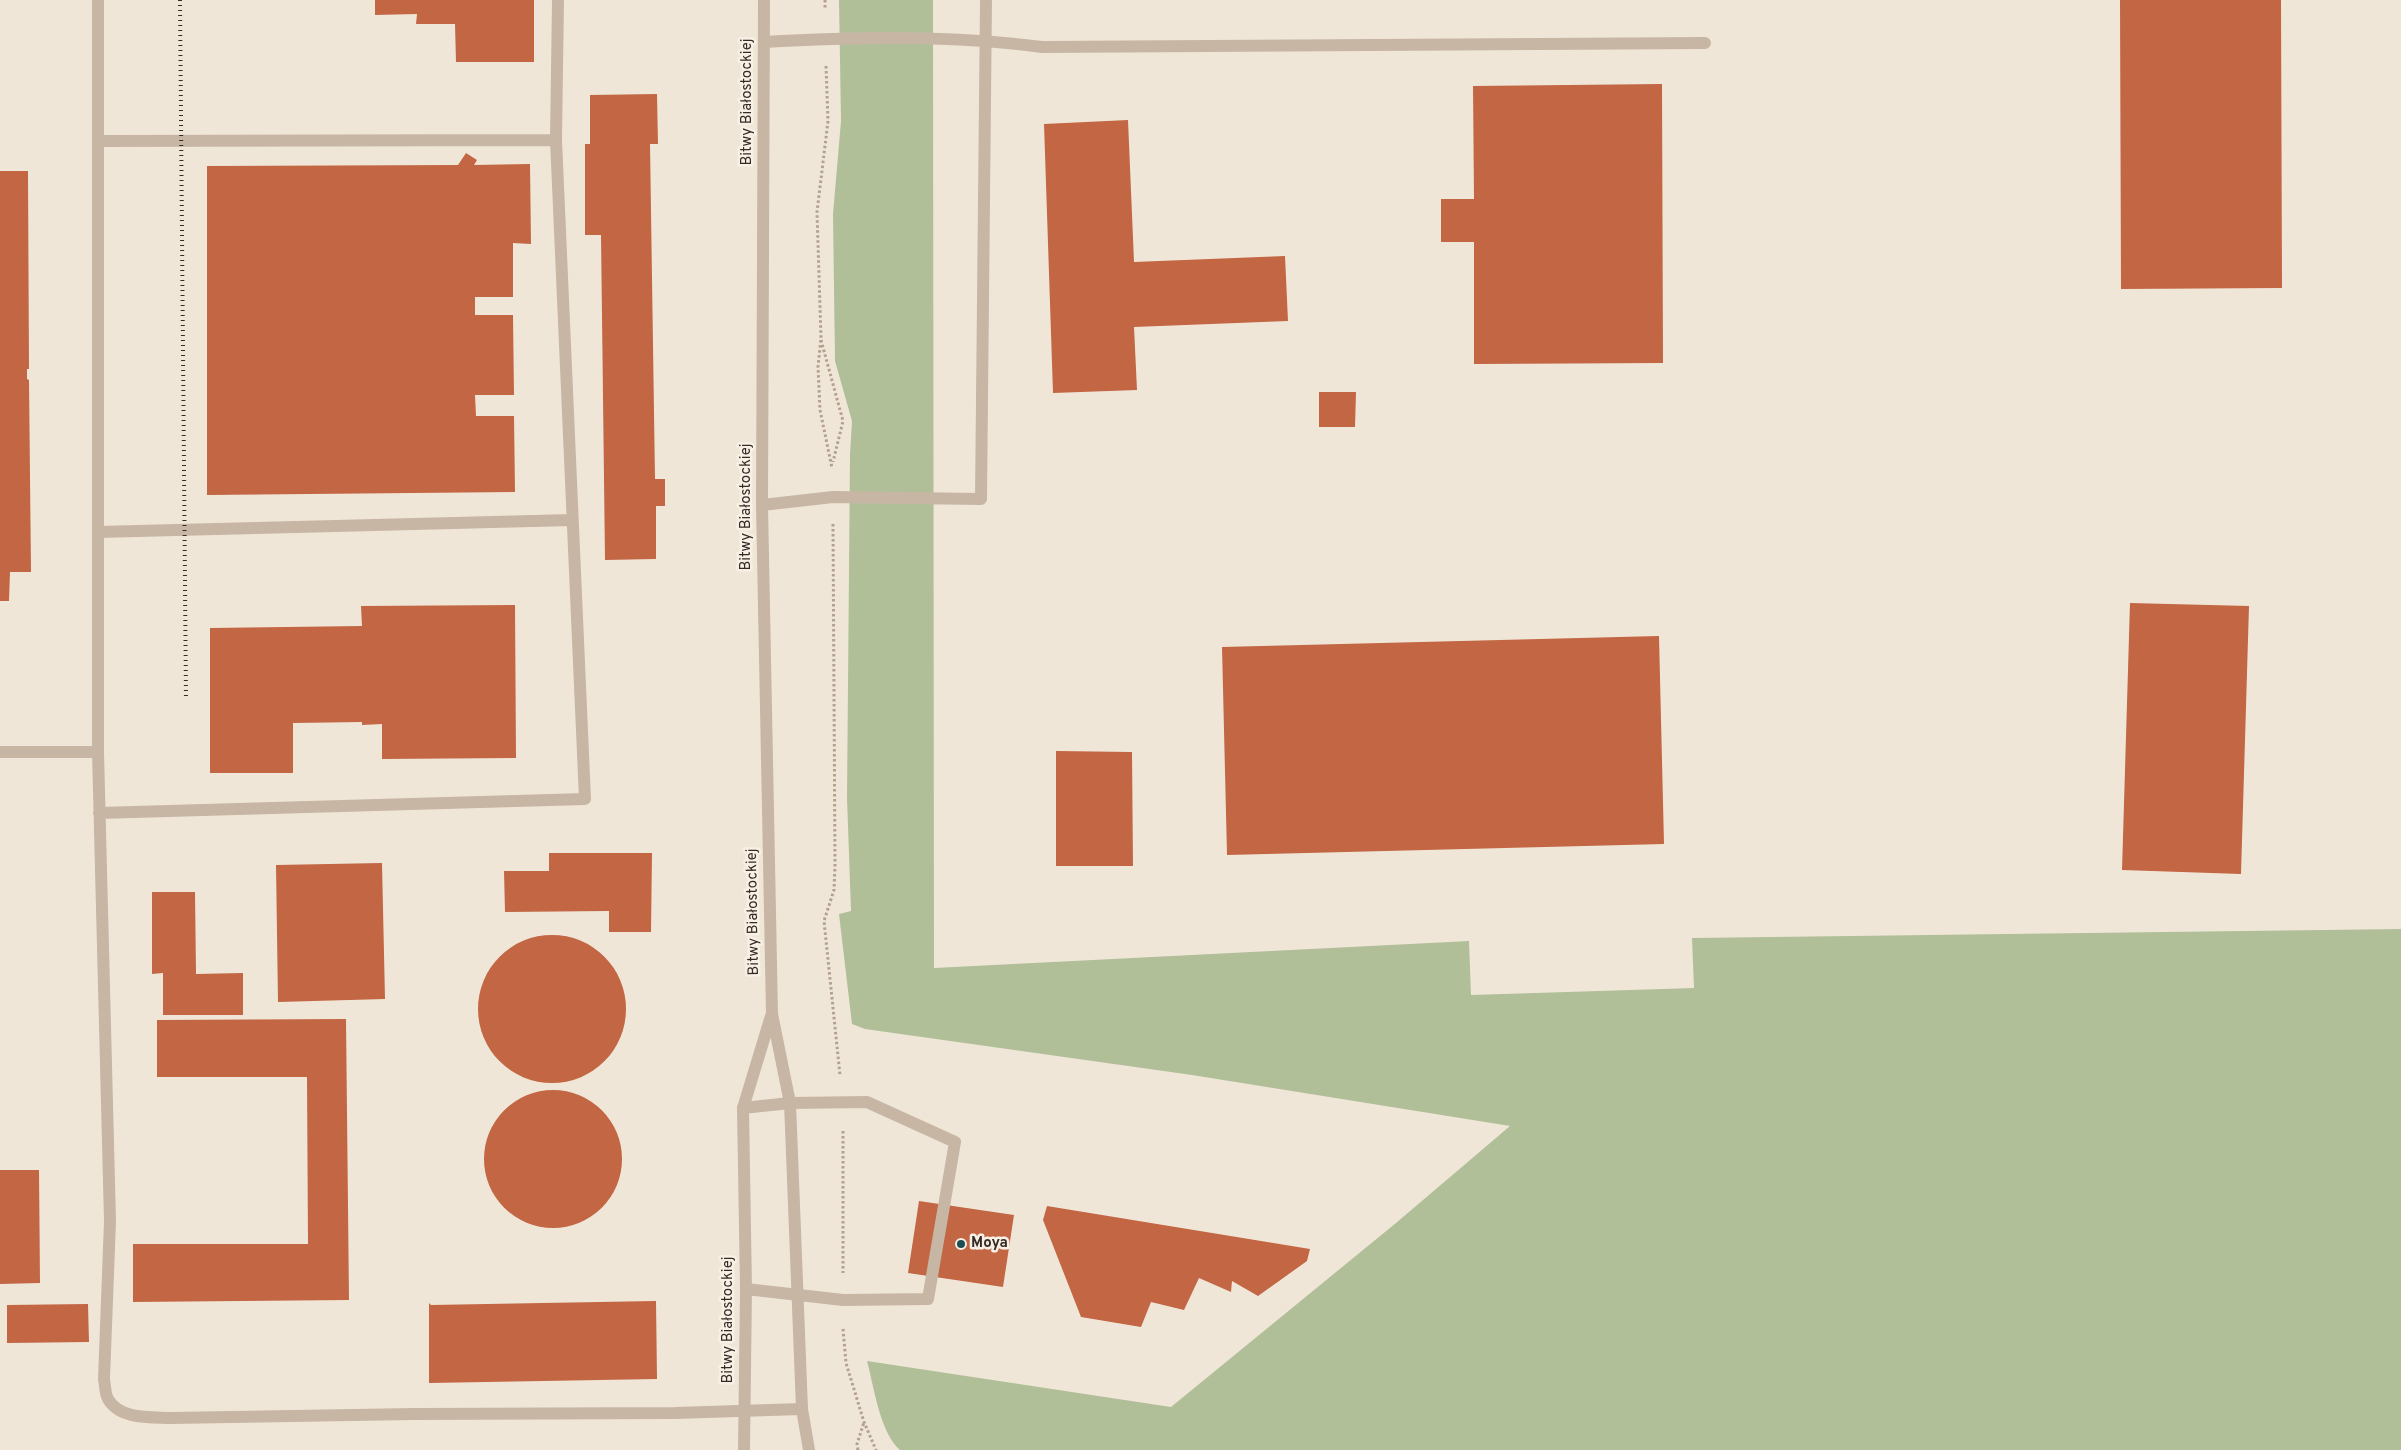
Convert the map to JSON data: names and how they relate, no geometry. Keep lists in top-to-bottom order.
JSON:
{
  "streets": {
    "street": ["Bitwy Białostockiej"]
  },
  "places": ["Moya"]
}
